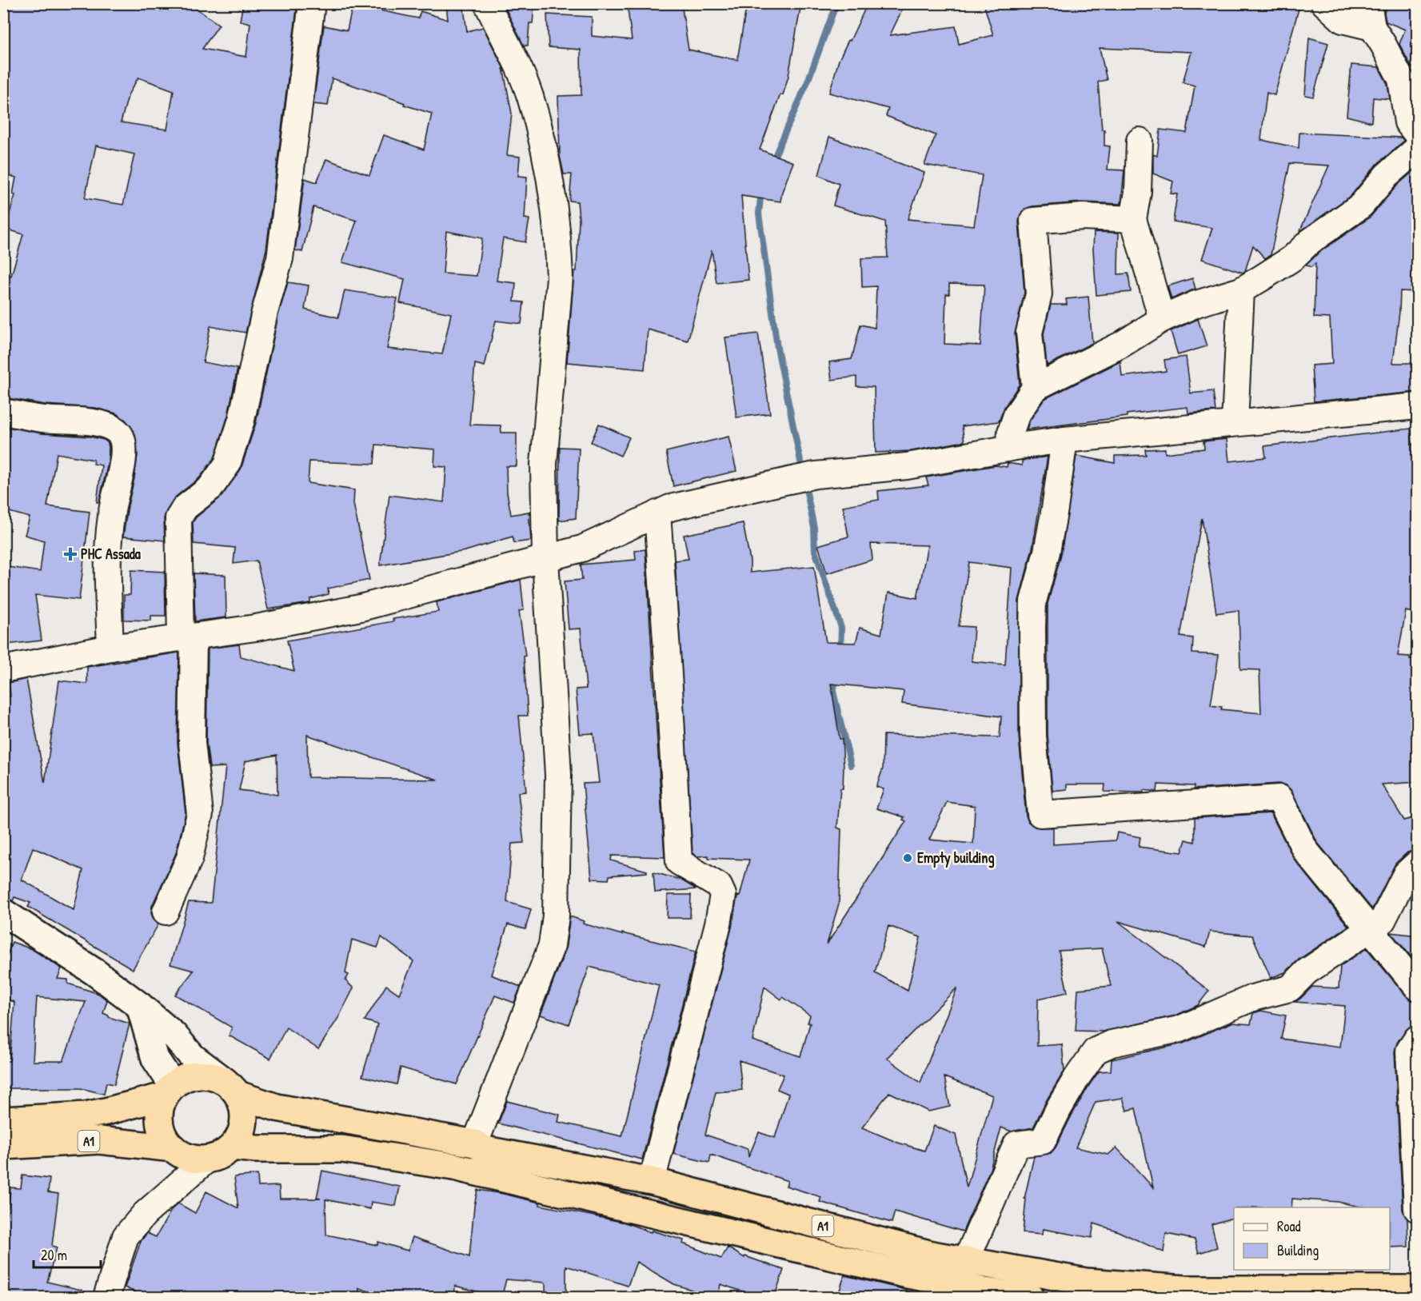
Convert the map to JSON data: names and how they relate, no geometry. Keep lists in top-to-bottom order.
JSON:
{
  "streets": {
    "highway": ["A1"]
  },
  "places": {
    "health": ["PHC Assada"],
    "other": ["Empty building"]
  },
  "legend": ["Road", "Building"],
  "scale_bar": "20 m"
}
